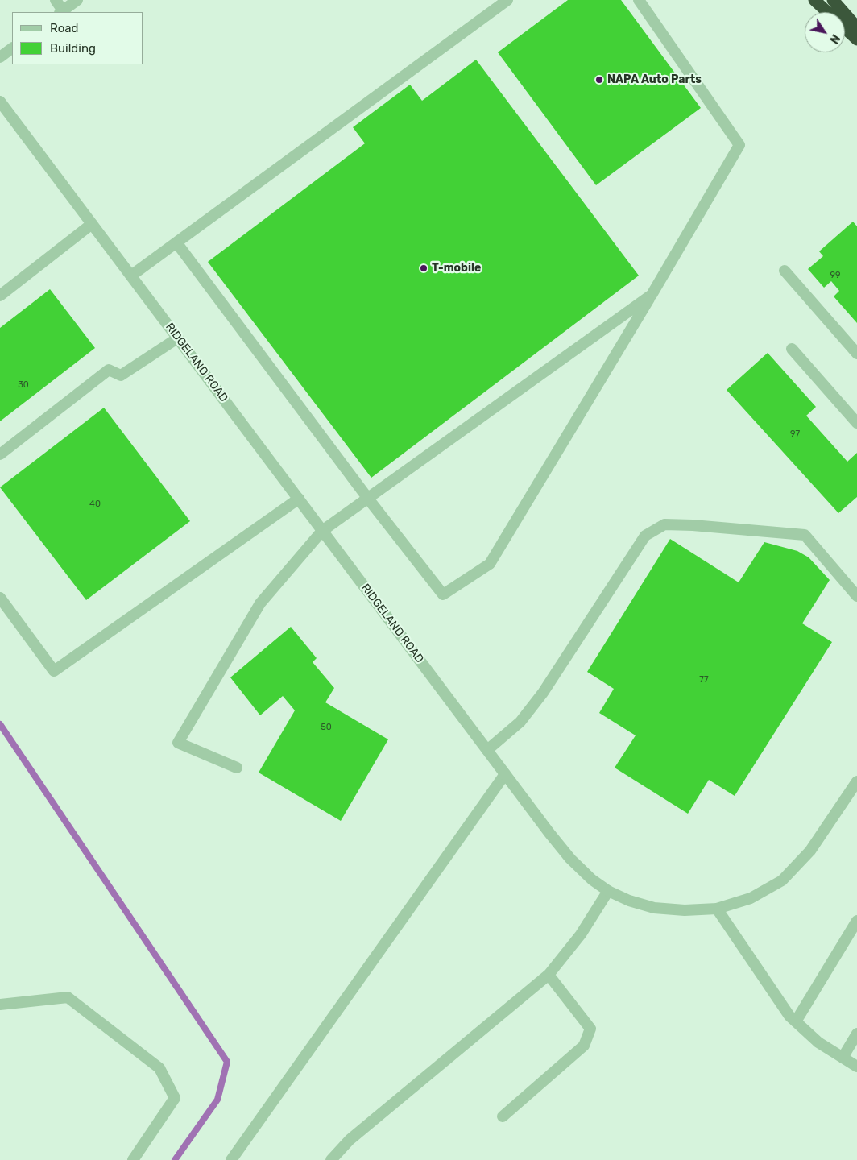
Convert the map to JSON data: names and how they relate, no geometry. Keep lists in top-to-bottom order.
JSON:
{
  "streets": {
    "street": ["RIDGELAND ROAD"]
  },
  "places": ["NAPA Auto Parts", "T-mobile"],
  "house_numbers": [
    "99",
    "30",
    "97",
    "40",
    "77",
    "50"
  ],
  "legend": ["Road", "Building"],
  "north": "bottom right"
}
